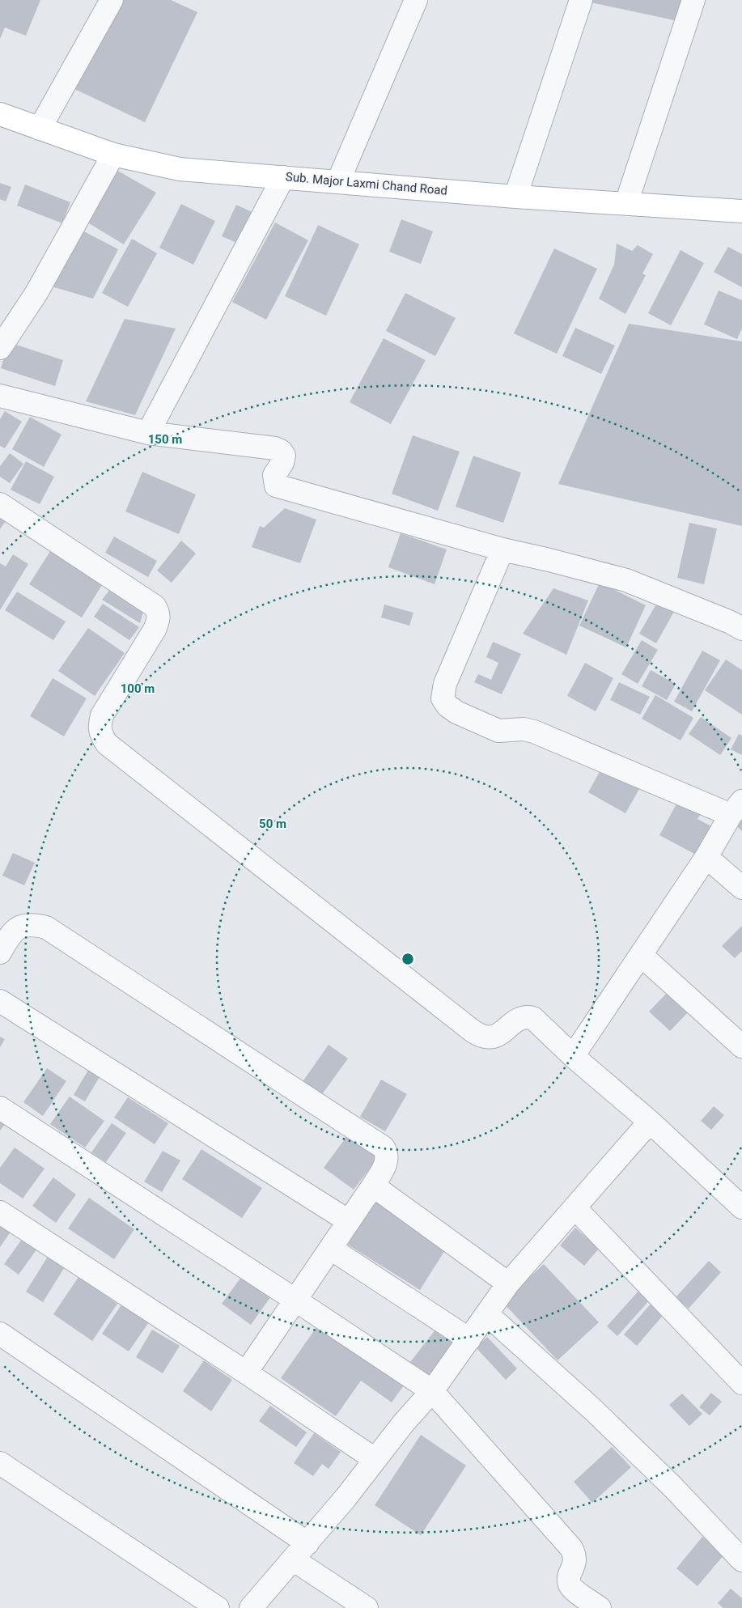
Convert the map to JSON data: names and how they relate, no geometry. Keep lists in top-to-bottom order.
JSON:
{
  "streets": {
    "main road": ["Sub. Major Laxmi Chand Road"]
  },
  "rings": ["150 m", "100 m", "50 m"]
}
